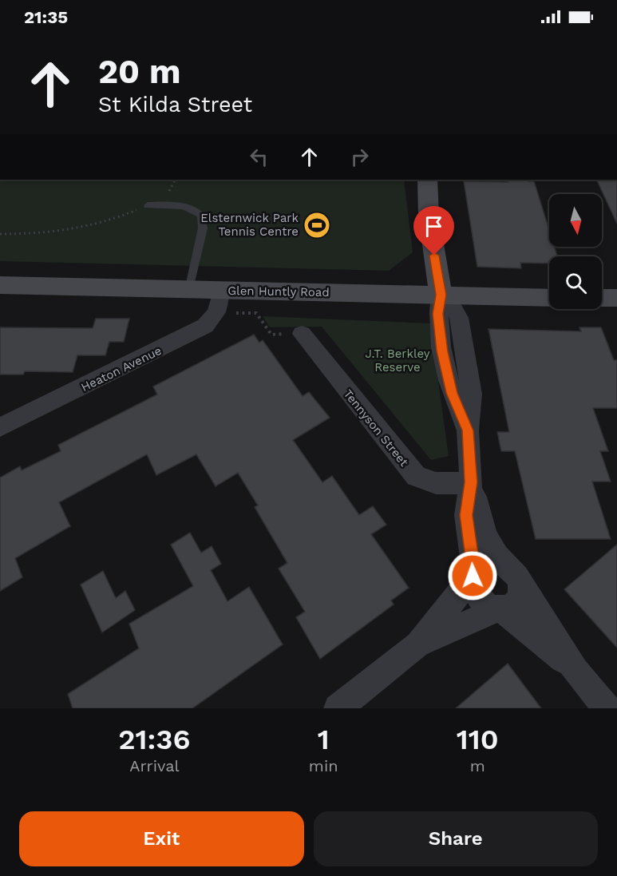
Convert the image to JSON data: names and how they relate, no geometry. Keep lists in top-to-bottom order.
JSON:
{
  "streets": {
    "main road": ["Glen Huntly Road"],
    "street": ["Heaton Avenue", "Tennyson Street"]
  },
  "crossings": [
    ["Glen Huntly Road", "Heaton Avenue"]
  ],
  "parks": ["J.T. Berkley Reserve"],
  "places": {
    "sports": ["Elsternwick Park Tennis Centre"]
  },
  "north": "bottom",
  "page": {
    "status": "21:35",
    "turn": ["20 m", "St Kilda Street"],
    "eta": [
      "21:36",
      "Arrival",
      "1",
      "min",
      "110",
      "m"
    ],
    "buttons": ["Exit", "Share"]
  }
}
